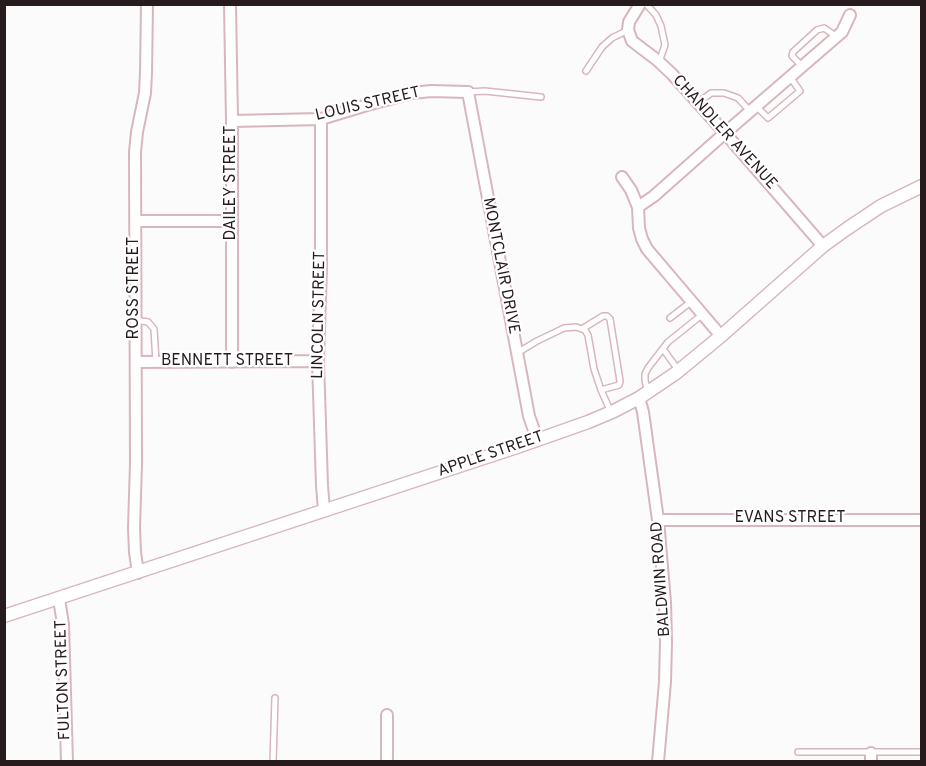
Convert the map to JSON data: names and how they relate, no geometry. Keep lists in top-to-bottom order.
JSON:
{
  "streets": {
    "street": [
      "LOUIS STREET",
      "CHANDLER AVENUE",
      "DAILEY STREET",
      "MONTCLAIR DRIVE",
      "ROSS STREET",
      "LINCOLN STREET",
      "BENNETT STREET",
      "APPLE STREET",
      "EVANS STREET",
      "BALDWIN ROAD",
      "FULTON STREET"
    ]
  },
  "crossings": [
    ["LOUIS STREET", "DAILEY STREET"],
    ["LOUIS STREET", "MONTCLAIR DRIVE"],
    ["LOUIS STREET", "LINCOLN STREET"],
    ["CHANDLER AVENUE", "APPLE STREET"],
    ["DAILEY STREET", "BENNETT STREET"],
    ["MONTCLAIR DRIVE", "APPLE STREET"],
    ["ROSS STREET", "BENNETT STREET"],
    ["ROSS STREET", "APPLE STREET"],
    ["LINCOLN STREET", "BENNETT STREET"],
    ["LINCOLN STREET", "APPLE STREET"],
    ["APPLE STREET", "BALDWIN ROAD"],
    ["APPLE STREET", "FULTON STREET"],
    ["EVANS STREET", "BALDWIN ROAD"]
  ]
}
